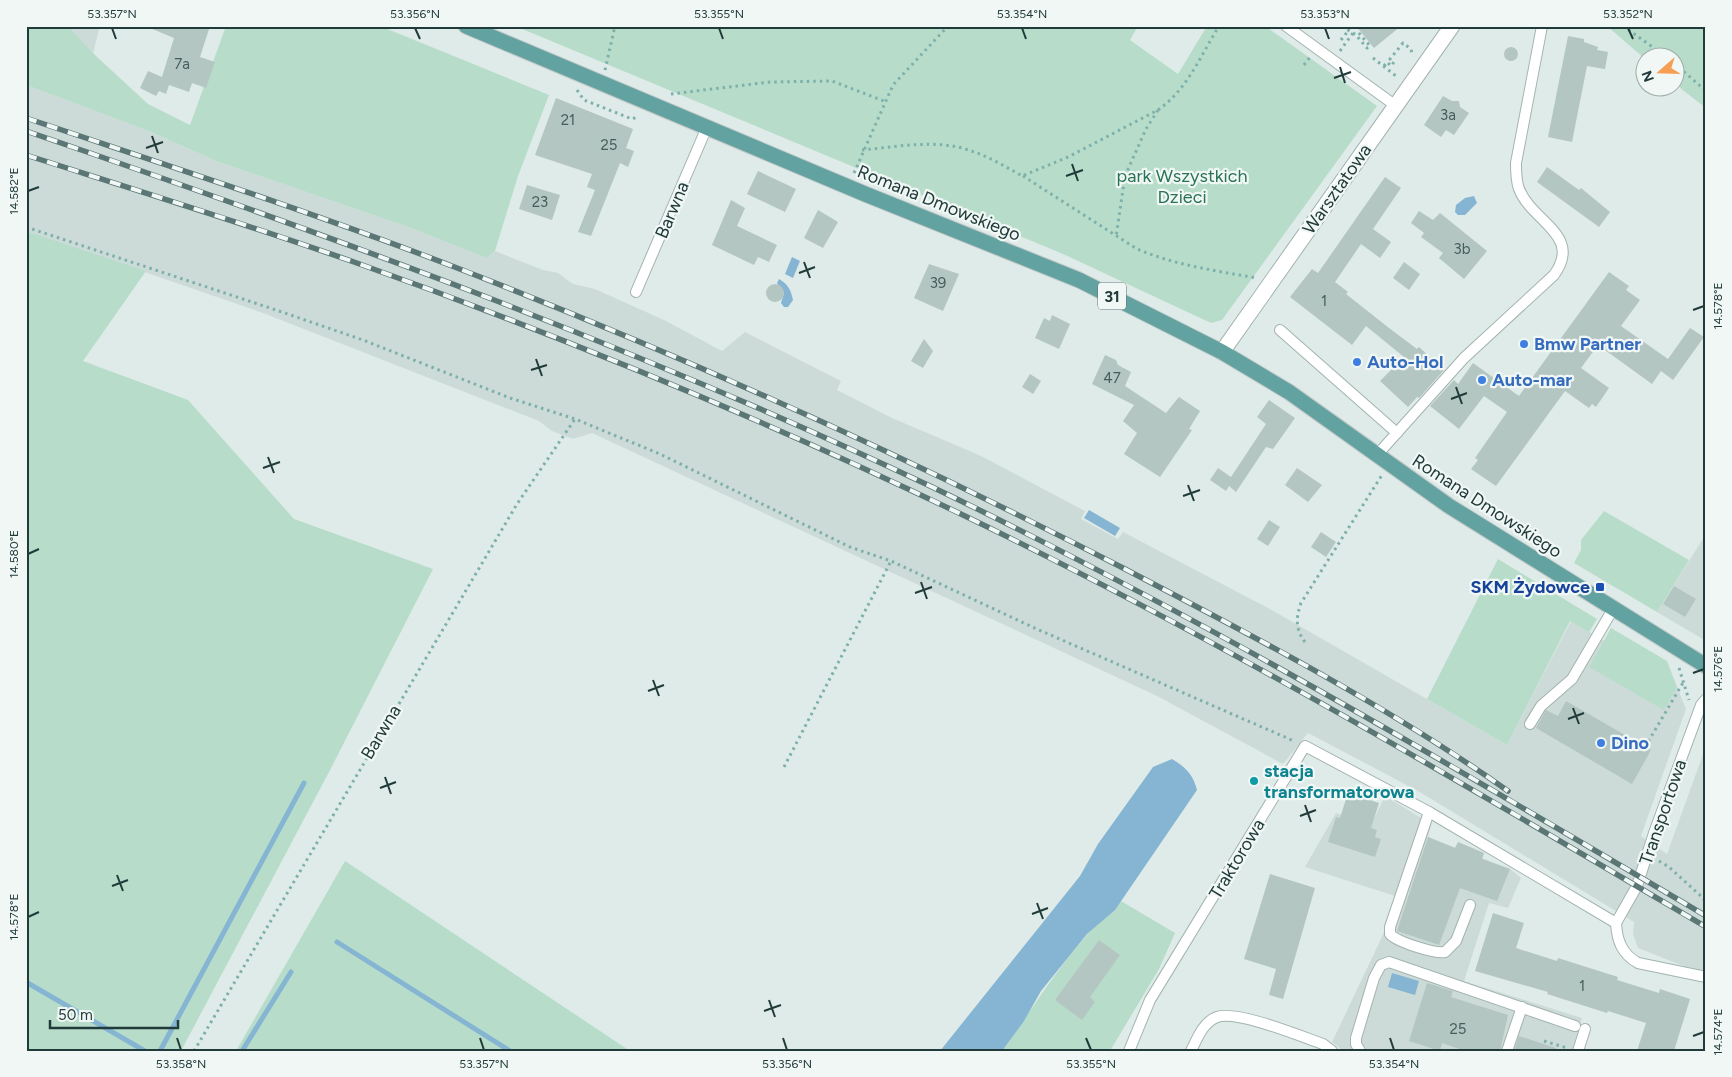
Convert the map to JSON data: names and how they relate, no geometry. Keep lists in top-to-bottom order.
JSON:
{
  "streets": {
    "main road": ["Romana Dmowskiego", "31"],
    "street": ["Warsztatowa"],
    "lane": ["Barwna", "Transportowa", "Traktorowa"]
  },
  "crossings": [
    ["Warsztatowa", "Romana Dmowskiego"],
    ["Romana Dmowskiego", "Barwna"]
  ],
  "parks": ["park Wszystkich Dzieci"],
  "places": {
    "other": [
      "Bmw Partner",
      "Auto-Hol",
      "Auto-mar",
      "Dino",
      "stacja transformatorowa"
    ],
    "transit": ["SKM Żydowce"]
  },
  "house_numbers": [
    "7a",
    "3a",
    "21",
    "25",
    "23",
    "3b",
    "39",
    "1",
    "47",
    "1",
    "25"
  ],
  "scale_bar": "50 m",
  "north": "left",
  "coordinates": [
    "53.357°N",
    "53.356°N",
    "53.355°N",
    "53.354°N",
    "53.353°N",
    "53.352°N",
    "14.582°E",
    "14.578°E",
    "14.580°E",
    "14.576°E",
    "14.574°E",
    "53.358°N"
  ]
}
